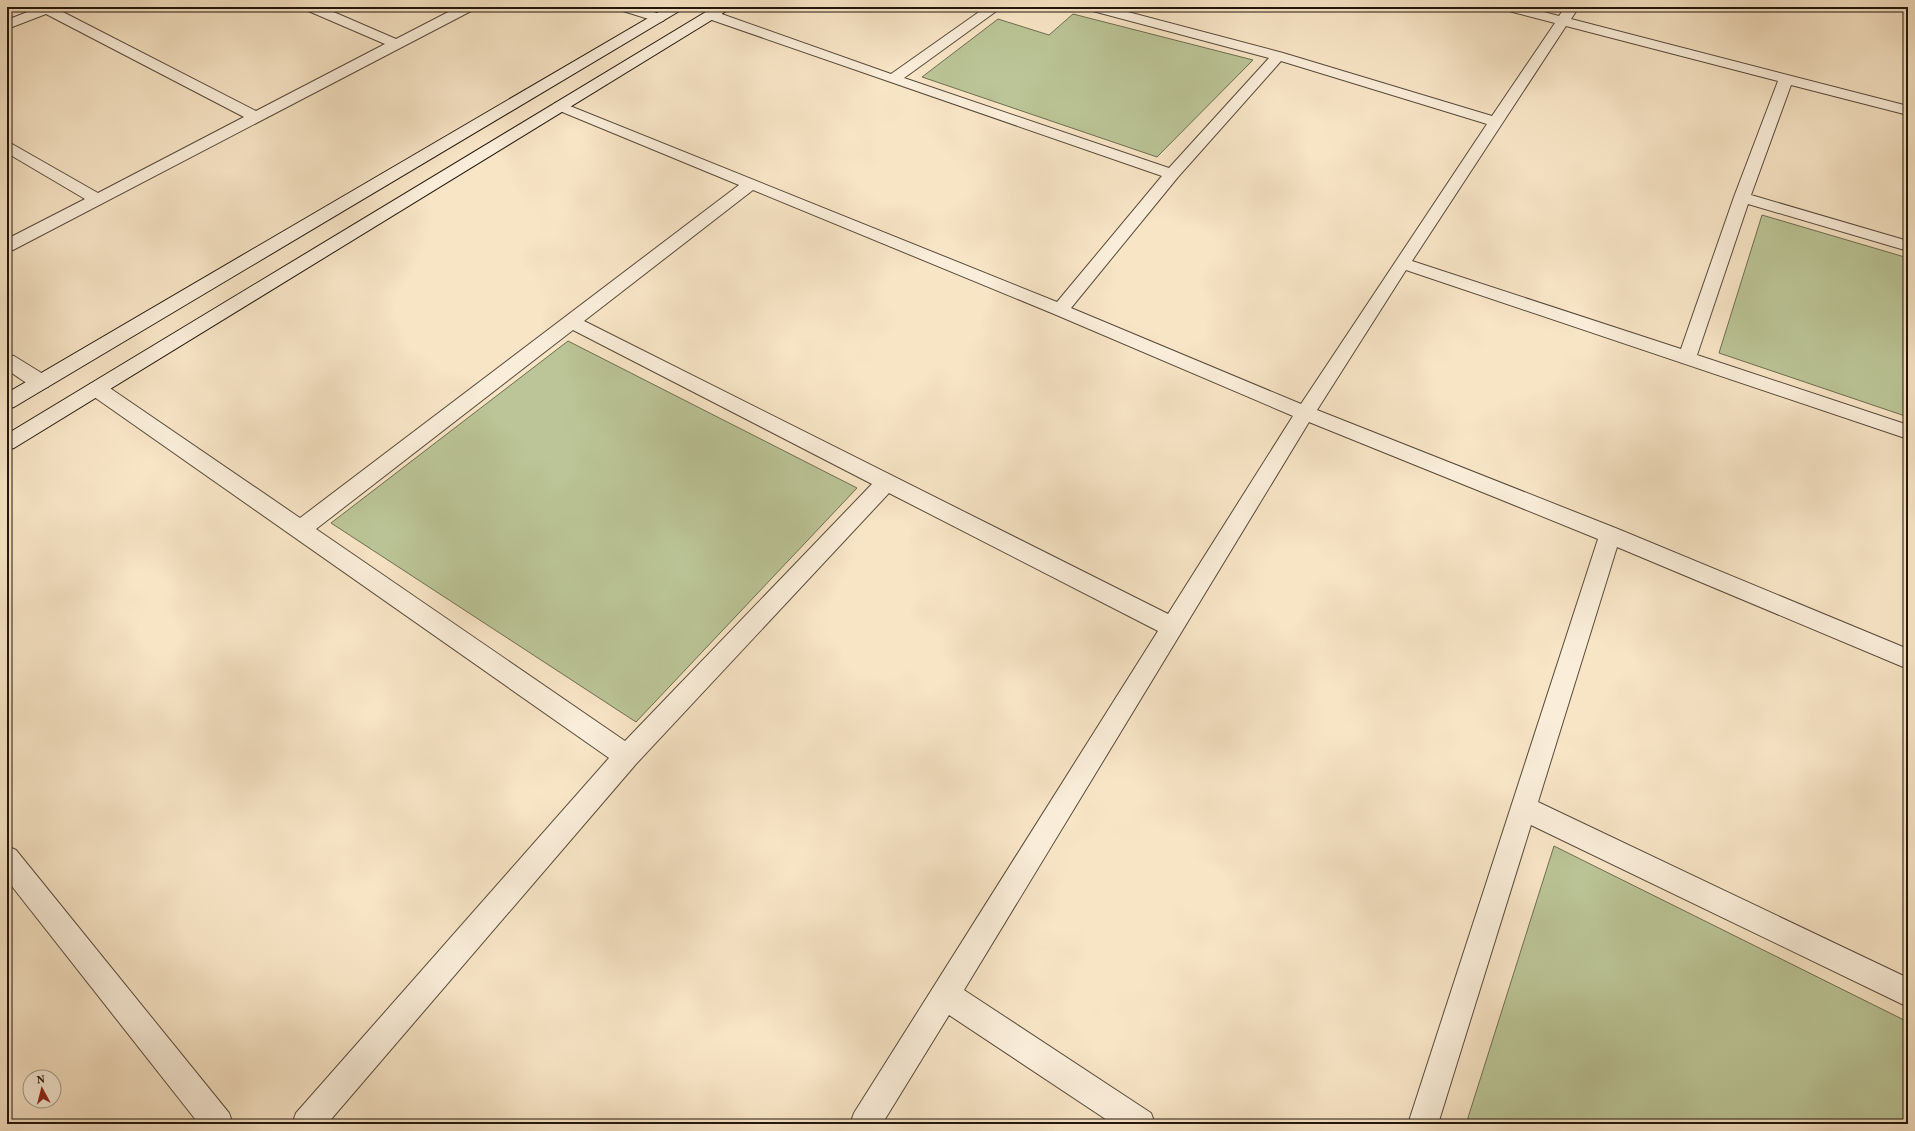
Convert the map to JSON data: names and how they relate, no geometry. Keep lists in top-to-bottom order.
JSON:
{
  "north": "top"
}
